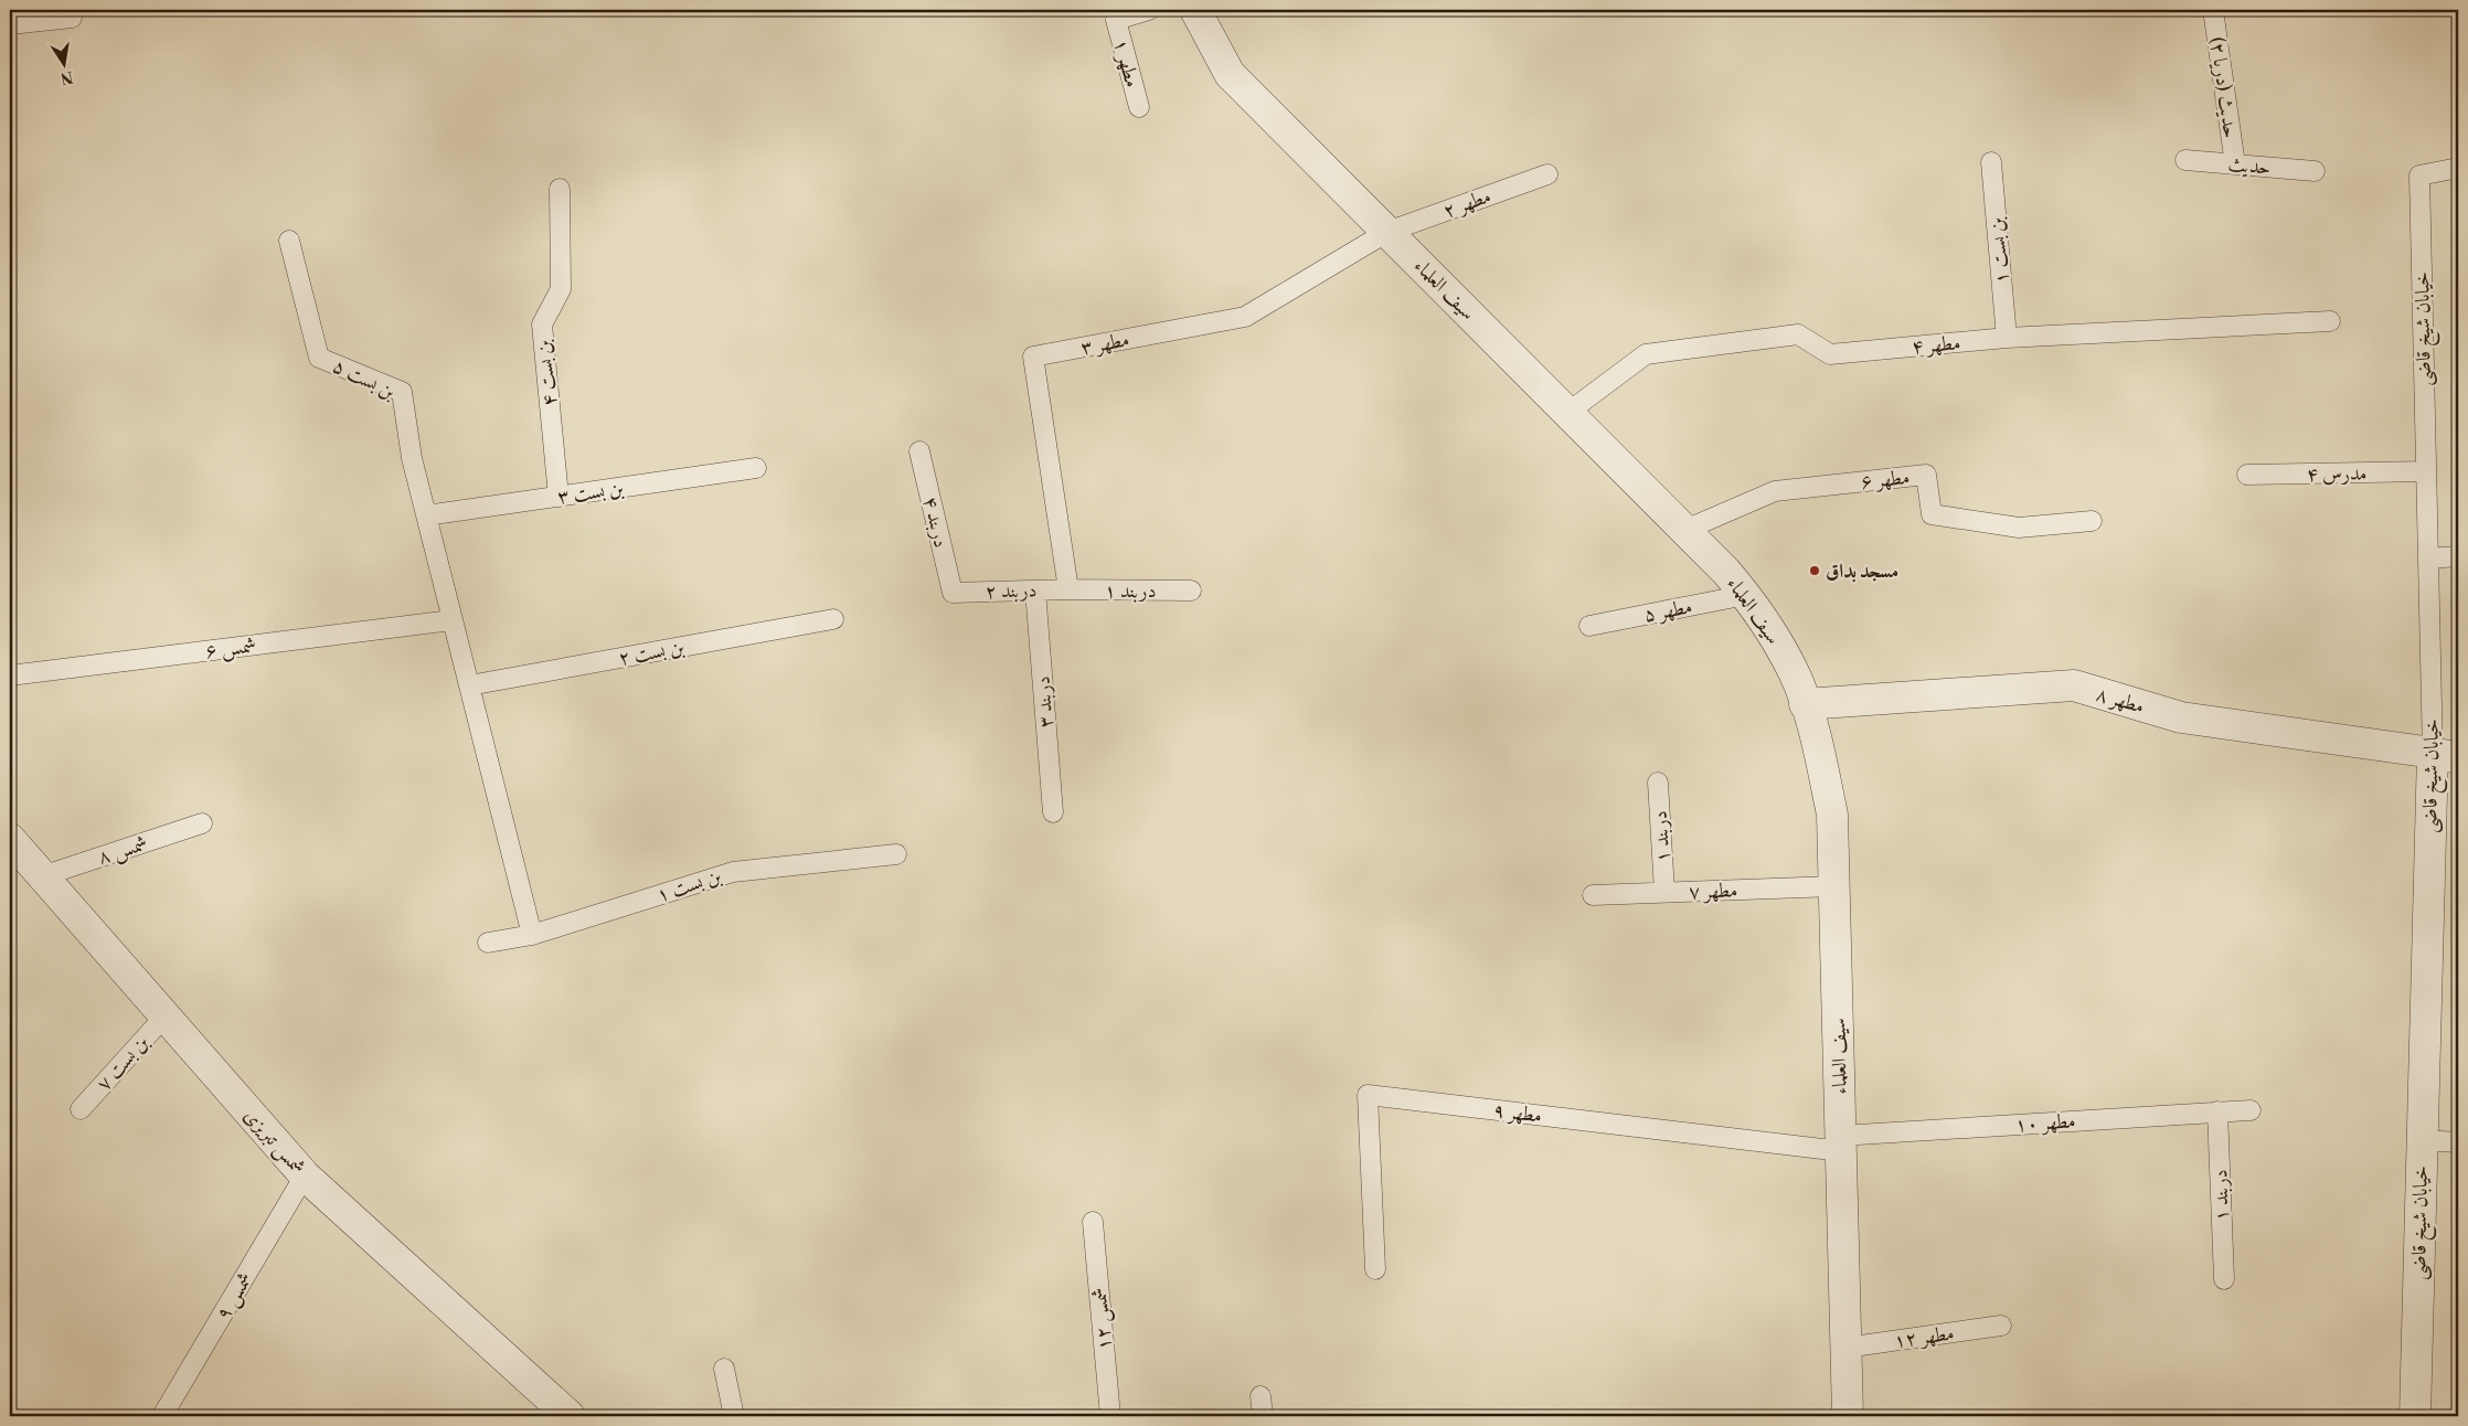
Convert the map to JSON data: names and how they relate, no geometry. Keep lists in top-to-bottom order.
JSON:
{
  "streets": {
    "street": [
      "سیف العلماء",
      "خیابان شیخ قاضی",
      "مطهر ۸",
      "شمس تبریزی"
    ],
    "lane": [
      "مطهر ۱",
      "حدیث (دریا ۲)",
      "حدیث",
      "مطهر ۲",
      "بن بست ۱",
      "مطهر ۳",
      "مطهر ۴",
      "بن بست ۴",
      "بن بست ۵",
      "مدرس ۴",
      "مطهر ۶",
      "بن بست ۳",
      "دربند ۴",
      "دربند ۲",
      "دربند ۱",
      "مطهر ۵",
      "شمس ۶",
      "بن بست ۲",
      "دربند ۳",
      "شمس ۸",
      "مطهر ۷",
      "بن بست ۷",
      "مطهر ۹",
      "مطهر ۱۰",
      "شمس ۹",
      "شمس ۱۲",
      "مطهر ۱۲"
    ]
  },
  "crossings": [
    ["حدیث (دریا ۲)", "حدیث"],
    ["مطهر ۲", "سیف العلماء"],
    ["مطهر ۲", "مطهر ۳"],
    ["بن بست ۱", "مطهر ۴"],
    ["سیف العلماء", "مطهر ۳"],
    ["سیف العلماء", "مطهر ۴"],
    ["سیف العلماء", "مطهر ۶"],
    ["سیف العلماء", "مطهر ۵"],
    ["سیف العلماء", "مطهر ۸"],
    ["سیف العلماء", "مطهر ۷"],
    ["سیف العلماء", "مطهر ۹"],
    ["سیف العلماء", "مطهر ۱۰"],
    ["سیف العلماء", "مطهر ۱۲"],
    ["خیابان شیخ قاضی", "مدرس ۴"],
    ["خیابان شیخ قاضی", "مطهر ۸"],
    ["مطهر ۳", "دربند ۲"],
    ["مطهر ۳", "دربند ۱"],
    ["بن بست ۴", "بن بست ۳"],
    ["بن بست ۵", "بن بست ۳"],
    ["دربند ۴", "دربند ۲"],
    ["دربند ۲", "دربند ۱"],
    ["دربند ۲", "دربند ۳"],
    ["دربند ۱", "مطهر ۷"],
    ["دربند ۱", "مطهر ۱۰"],
    ["شمس ۸", "شمس تبریزی"],
    ["بن بست ۷", "شمس تبریزی"],
    ["مطهر ۹", "مطهر ۱۰"],
    ["شمس تبریزی", "شمس ۹"]
  ],
  "places": ["مسجد بداق"],
  "north": "bottom"
}
